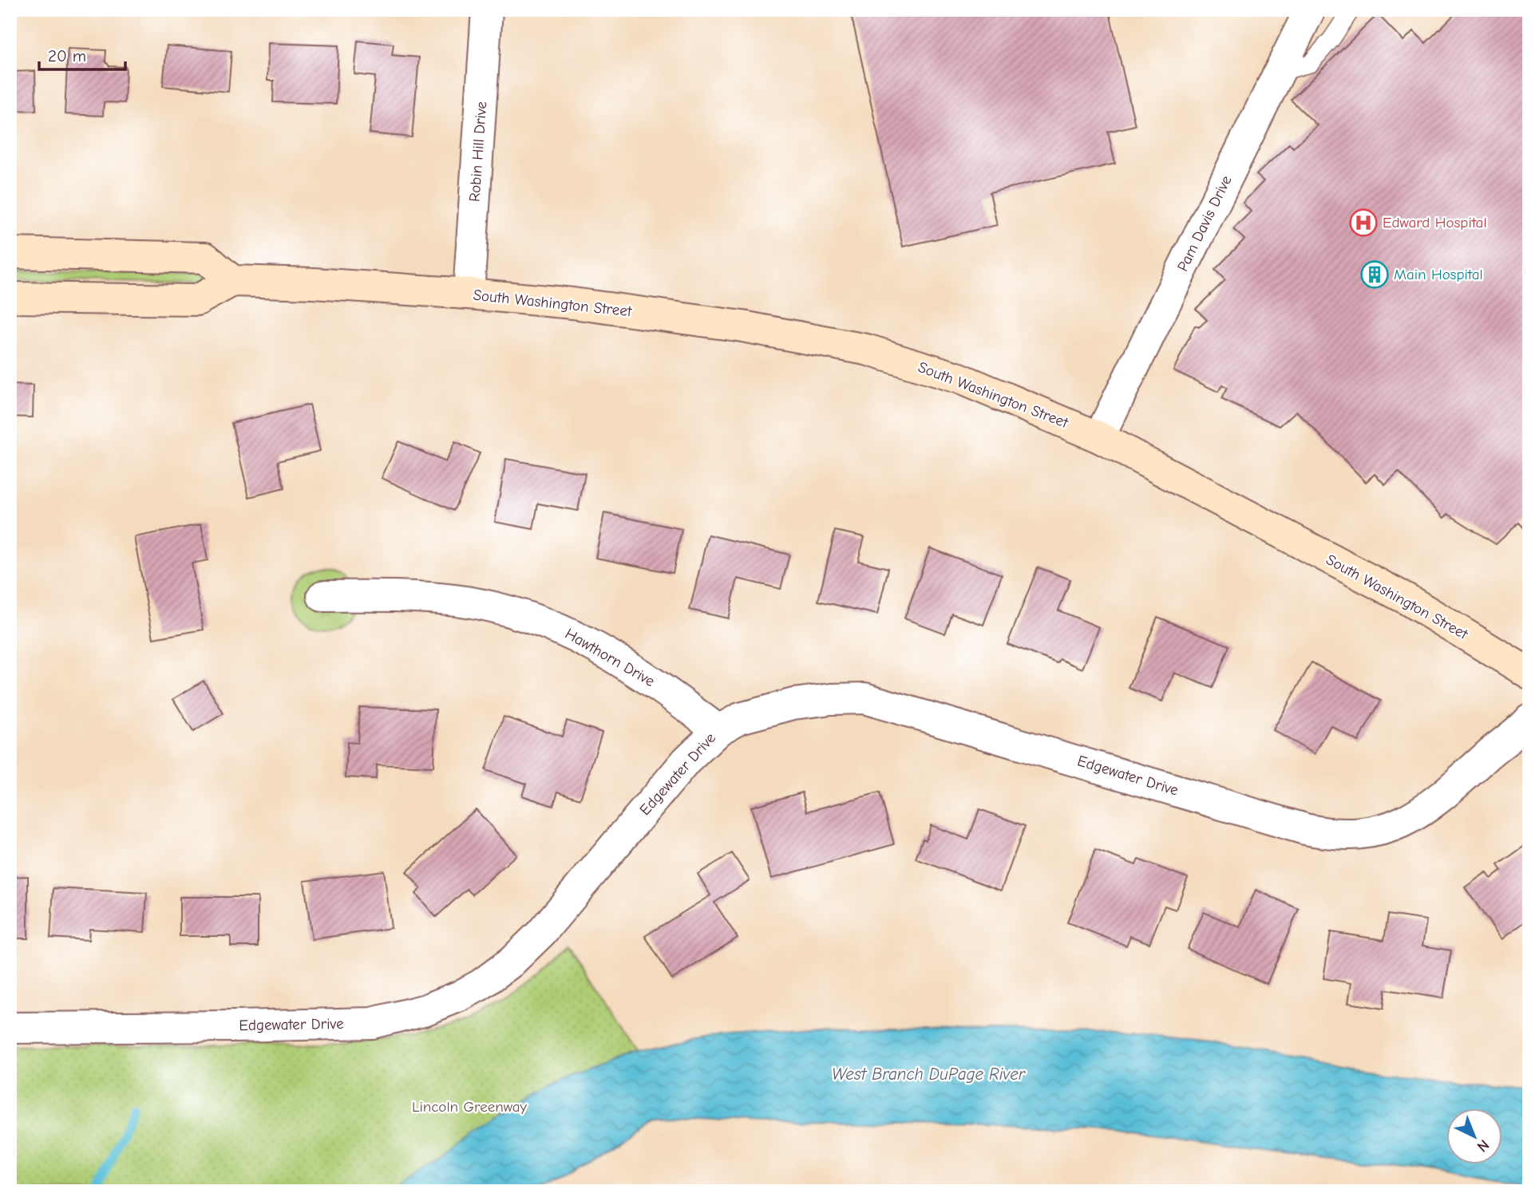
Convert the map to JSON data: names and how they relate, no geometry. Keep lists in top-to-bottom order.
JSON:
{
  "streets": {
    "main road": ["South Washington Street"],
    "street": [
      "Robin Hill Drive",
      "Pam Davis Drive",
      "Hawthorn Drive",
      "Edgewater Drive"
    ]
  },
  "crossings": [
    ["Robin Hill Drive", "South Washington Street"],
    ["Pam Davis Drive", "South Washington Street"],
    ["Hawthorn Drive", "Edgewater Drive"]
  ],
  "water": ["West Branch DuPage River"],
  "parks": ["Lincoln Greenway"],
  "places": {
    "hospital": ["Edward Hospital"],
    "building": ["Main Hospital"]
  },
  "scale_bar": "20 m",
  "north": "bottom right"
}
